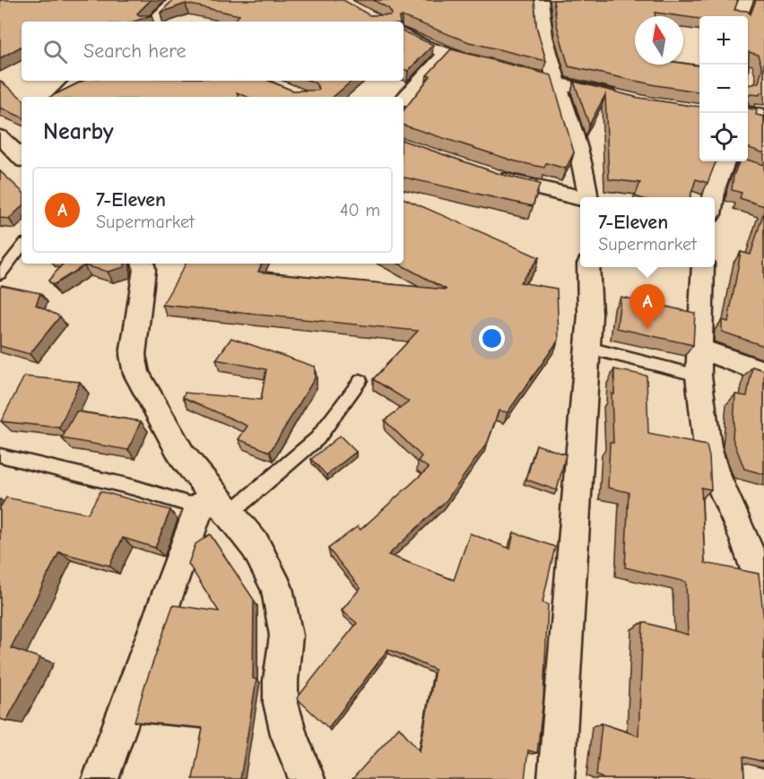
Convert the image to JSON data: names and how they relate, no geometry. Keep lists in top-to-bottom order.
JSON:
{
  "north": "top",
  "page": {
    "map_buttons": ["+", "−"],
    "search": "Search here",
    "heading": "Nearby",
    "list": [
      {
        "mark": "A",
        "name": "7-Eleven",
        "note": "Supermarket",
        "value": "40 m"
      }
    ],
    "popup": ["7-Eleven", "Supermarket"],
    "pins": "A"
  }
}
